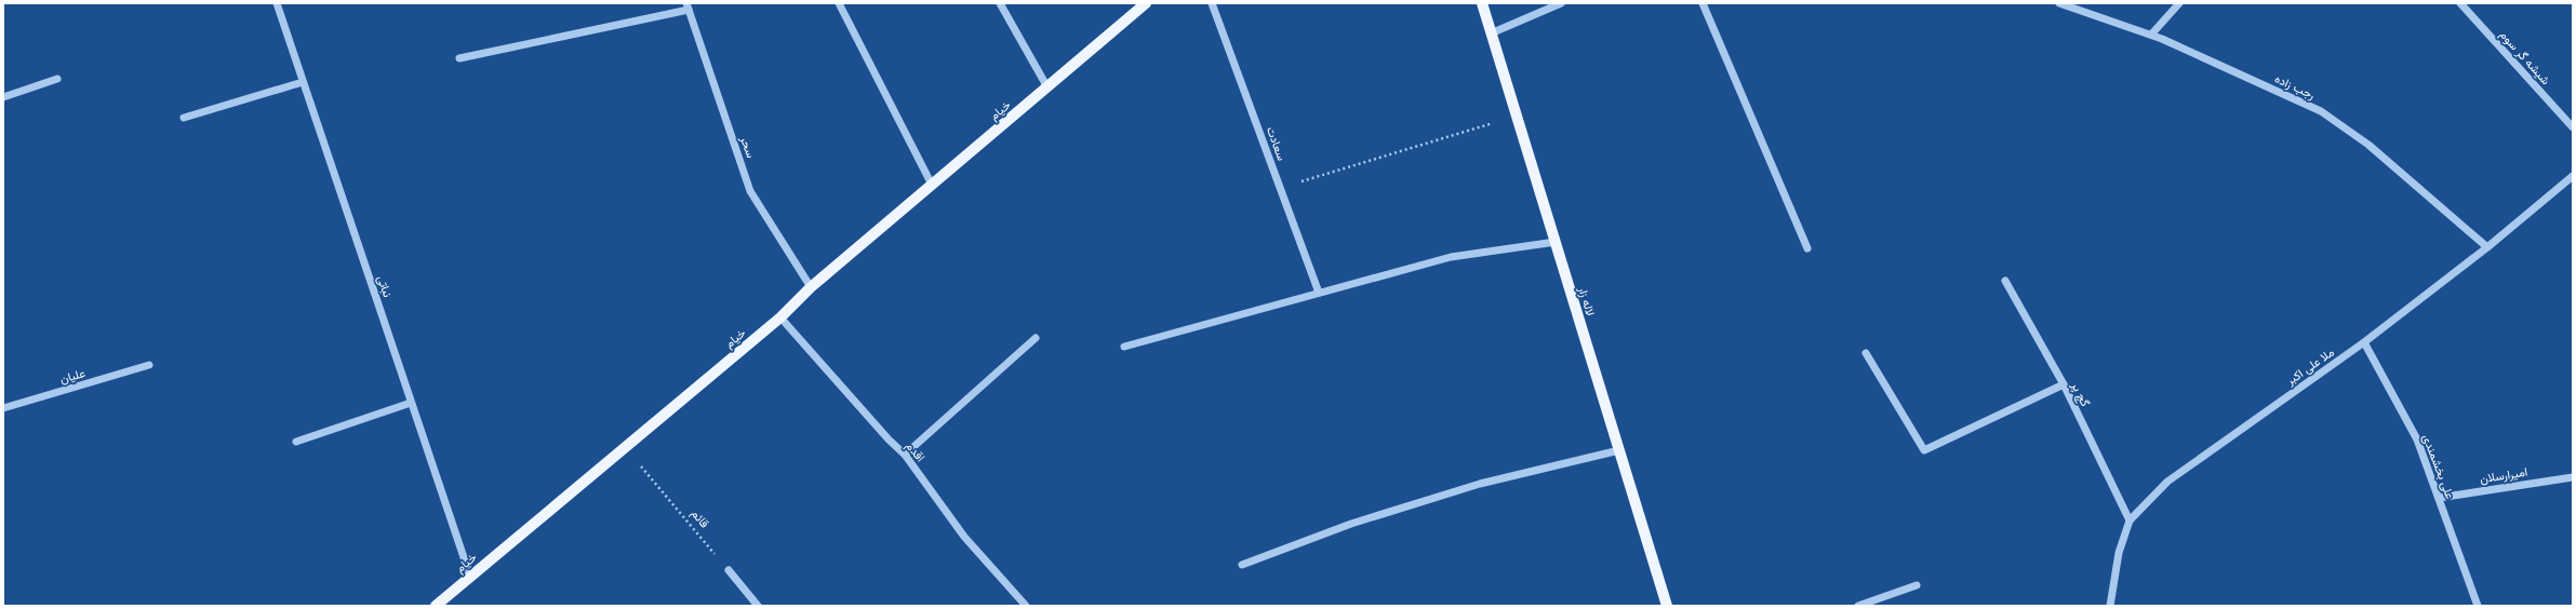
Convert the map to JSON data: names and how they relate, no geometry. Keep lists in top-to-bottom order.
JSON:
{
  "streets": {
    "main road": ["خیام", "لاله زار"],
    "street": [
      "شیشه گر سوم",
      "رجب زاده",
      "سعادت",
      "سحر",
      "نباتی",
      "ملا علی اکبر",
      "علیان",
      "گچ پر",
      "اقدم",
      "علی بخشمندی",
      "امیرارسلان"
    ],
    "path": ["قائم"]
  },
  "crossings": [
    ["رجب زاده", "ملا علی اکبر"],
    ["خیام", "سحر"],
    ["خیام", "نباتی"],
    ["خیام", "اقدم"],
    ["خیام", "قائم"],
    ["ملا علی اکبر", "گچ پر"],
    ["ملا علی اکبر", "علی بخشمندی"],
    ["علی بخشمندی", "امیرارسلان"]
  ]
}
